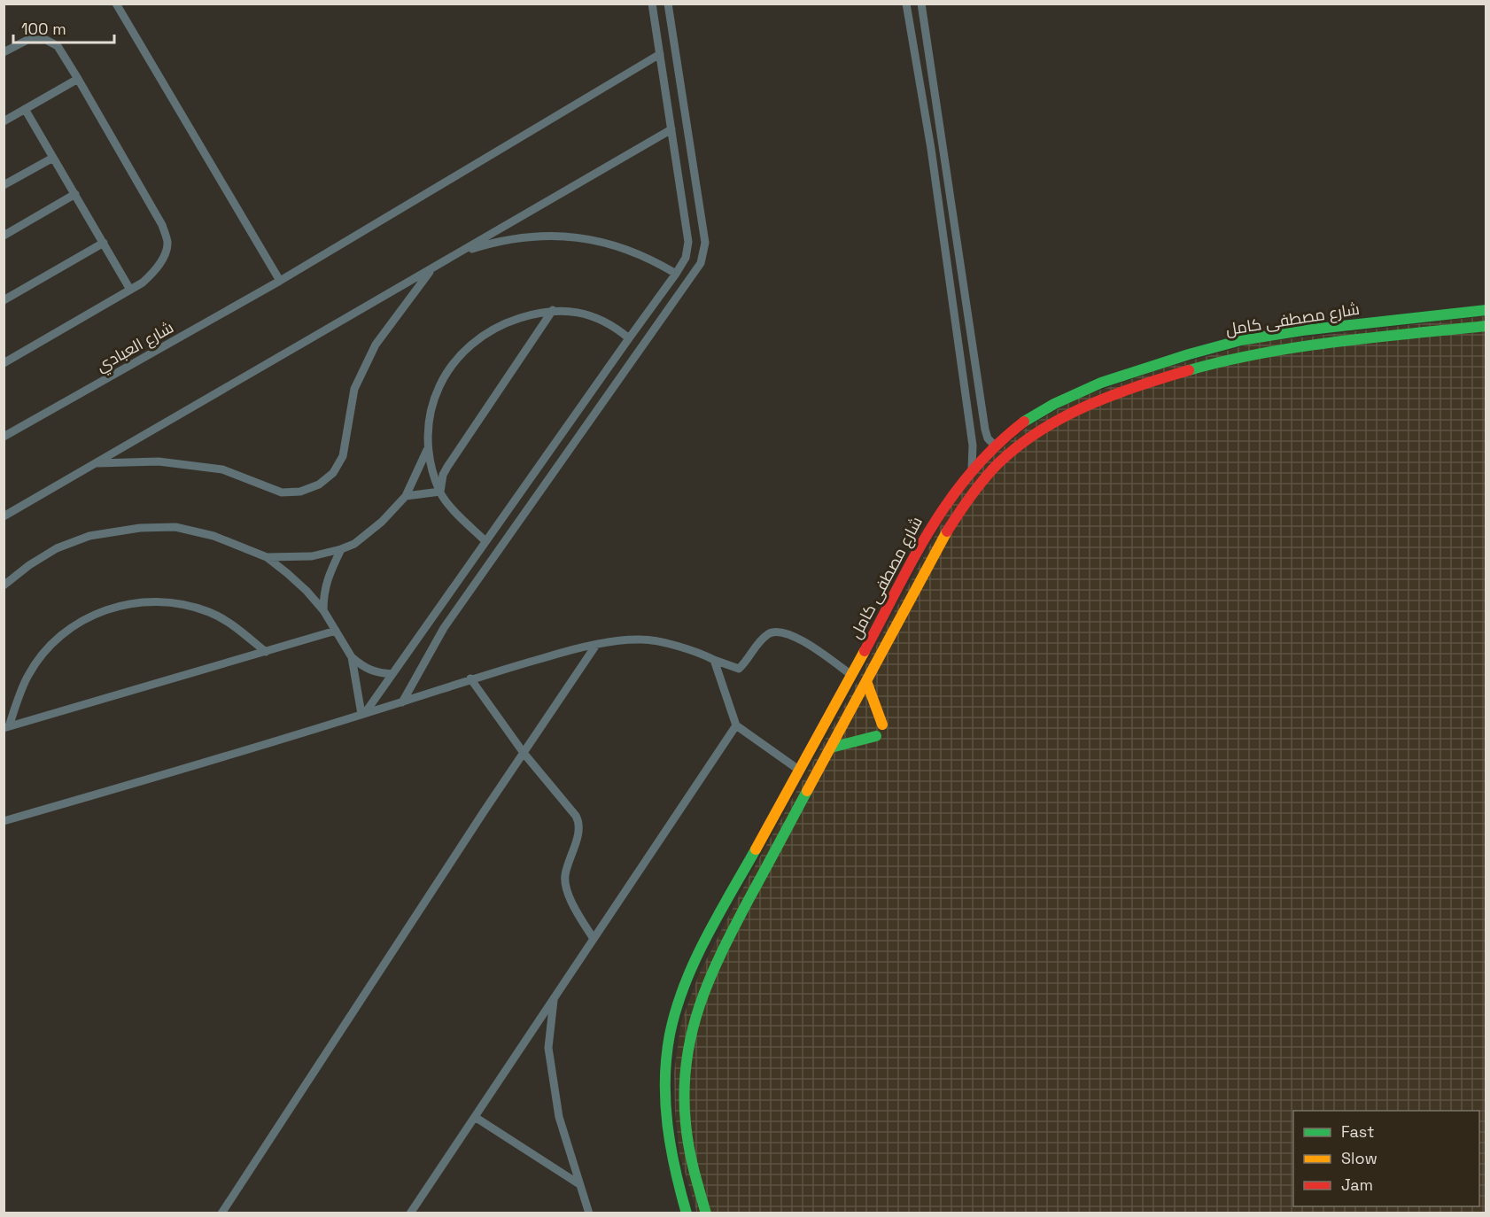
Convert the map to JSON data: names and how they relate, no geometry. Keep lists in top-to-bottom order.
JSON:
{
  "streets": {
    "street": ["شارع مصطفى كامل", "شارع العبادي"]
  },
  "legend": ["Fast", "Slow", "Jam"],
  "scale_bar": "100 m"
}
